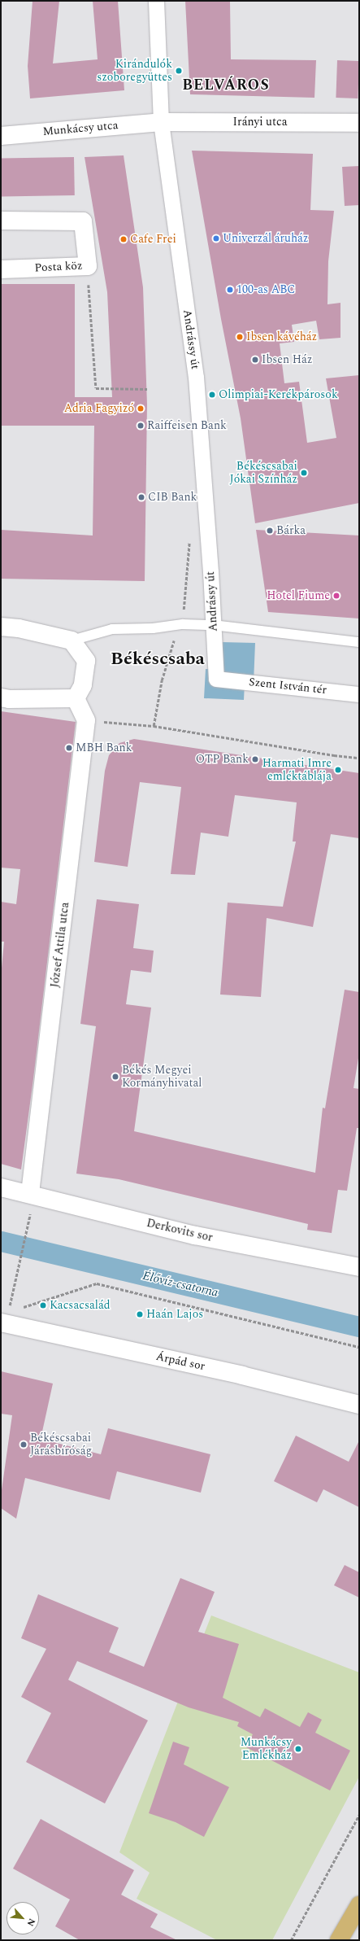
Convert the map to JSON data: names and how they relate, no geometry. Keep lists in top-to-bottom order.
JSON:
{
  "streets": {
    "street": [
      "Irányi utca",
      "Munkácsy utca",
      "Posta köz",
      "Andrássy út",
      "Szent István tér",
      "József Attila utca",
      "Derkovits sor",
      "Árpád sor"
    ]
  },
  "crossings": [
    ["Irányi utca", "Munkácsy utca"],
    ["Irányi utca", "Andrássy út"],
    ["Munkácsy utca", "Andrássy út"],
    ["Andrássy út", "Szent István tér"],
    ["József Attila utca", "Derkovits sor"]
  ],
  "districts": ["BELVÁROS", "Békéscsaba"],
  "water": ["Élővíz-csatorna"],
  "places": [
    "Kirándulók szoboregyüttes",
    "Univerzál áruház",
    "Cafe Frei",
    "100-as ABC",
    "Ibsen kávéház",
    "Ibsen Ház",
    "Olimpiai-Kerékpárosok",
    "Adria Fagyizó",
    "Raiffeisen Bank",
    "Békéscsabai Jókai Színház",
    "CIB Bank",
    "Bárka",
    "Hotel Fiume",
    "MBH Bank",
    "OTP Bank",
    "Harmati Imre emléktáblája",
    "Békés Megyei Kormányhivatal",
    "Kacsacsalád",
    "Haán Lajos",
    "Békéscsabai Járásbíróság",
    "Munkácsy Emlékház"
  ],
  "north": "bottom right"
}
